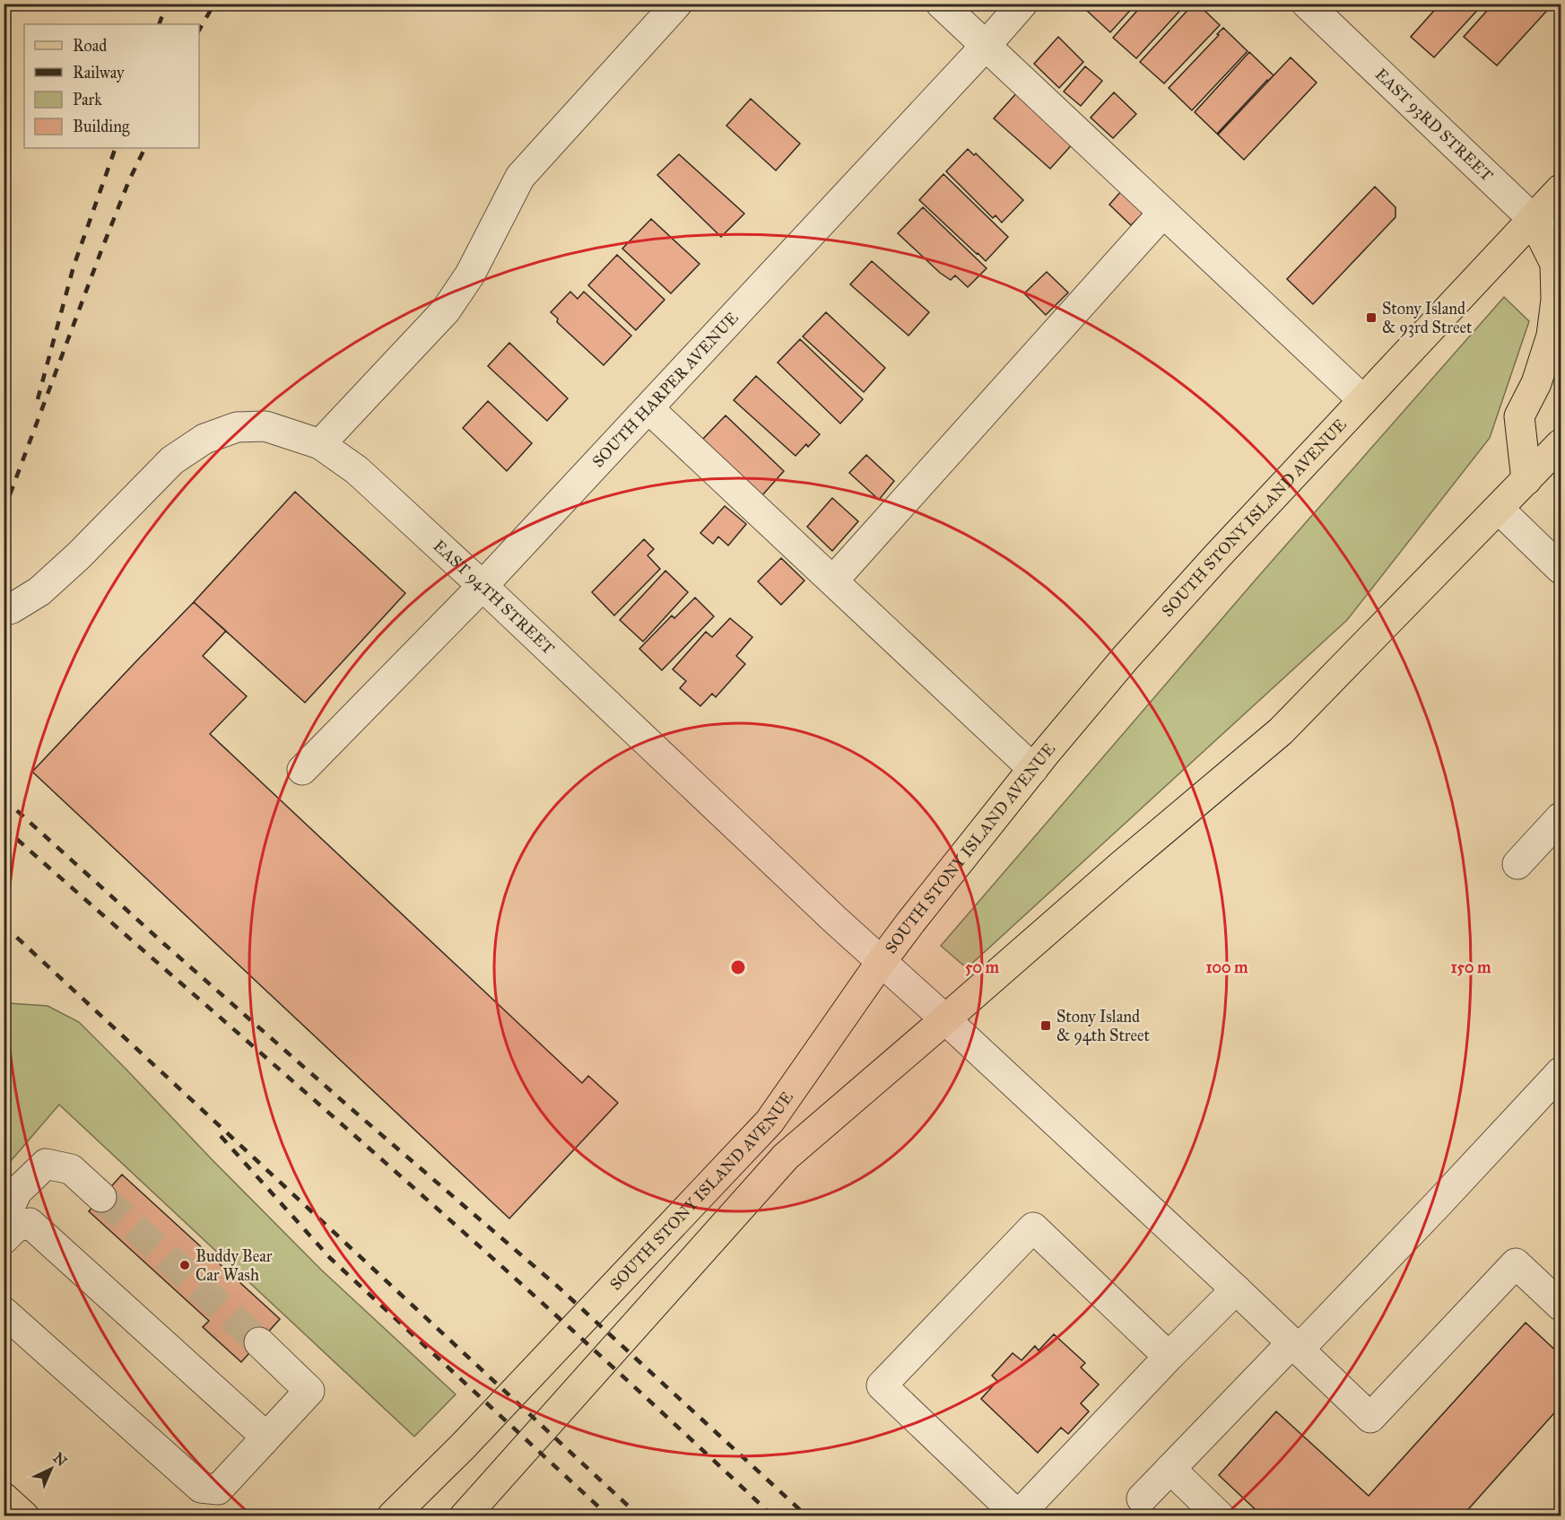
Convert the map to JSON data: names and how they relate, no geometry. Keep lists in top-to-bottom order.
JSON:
{
  "streets": {
    "main road": ["SOUTH STONY ISLAND AVENUE"],
    "street": ["EAST 93RD STREET", "SOUTH HARPER AVENUE", "EAST 94TH STREET"]
  },
  "crossings": [
    ["EAST 93RD STREET", "SOUTH STONY ISLAND AVENUE"],
    ["SOUTH HARPER AVENUE", "EAST 94TH STREET"],
    ["SOUTH STONY ISLAND AVENUE", "EAST 94TH STREET"]
  ],
  "places": {
    "transit": ["Stony Island & 93rd Street", "Stony Island & 94th Street"],
    "other": ["Buddy Bear Car Wash"]
  },
  "legend": [
    "Road",
    "Railway",
    "Park",
    "Building"
  ],
  "north": "top right",
  "rings": ["50 m", "100 m", "150 m"]
}
